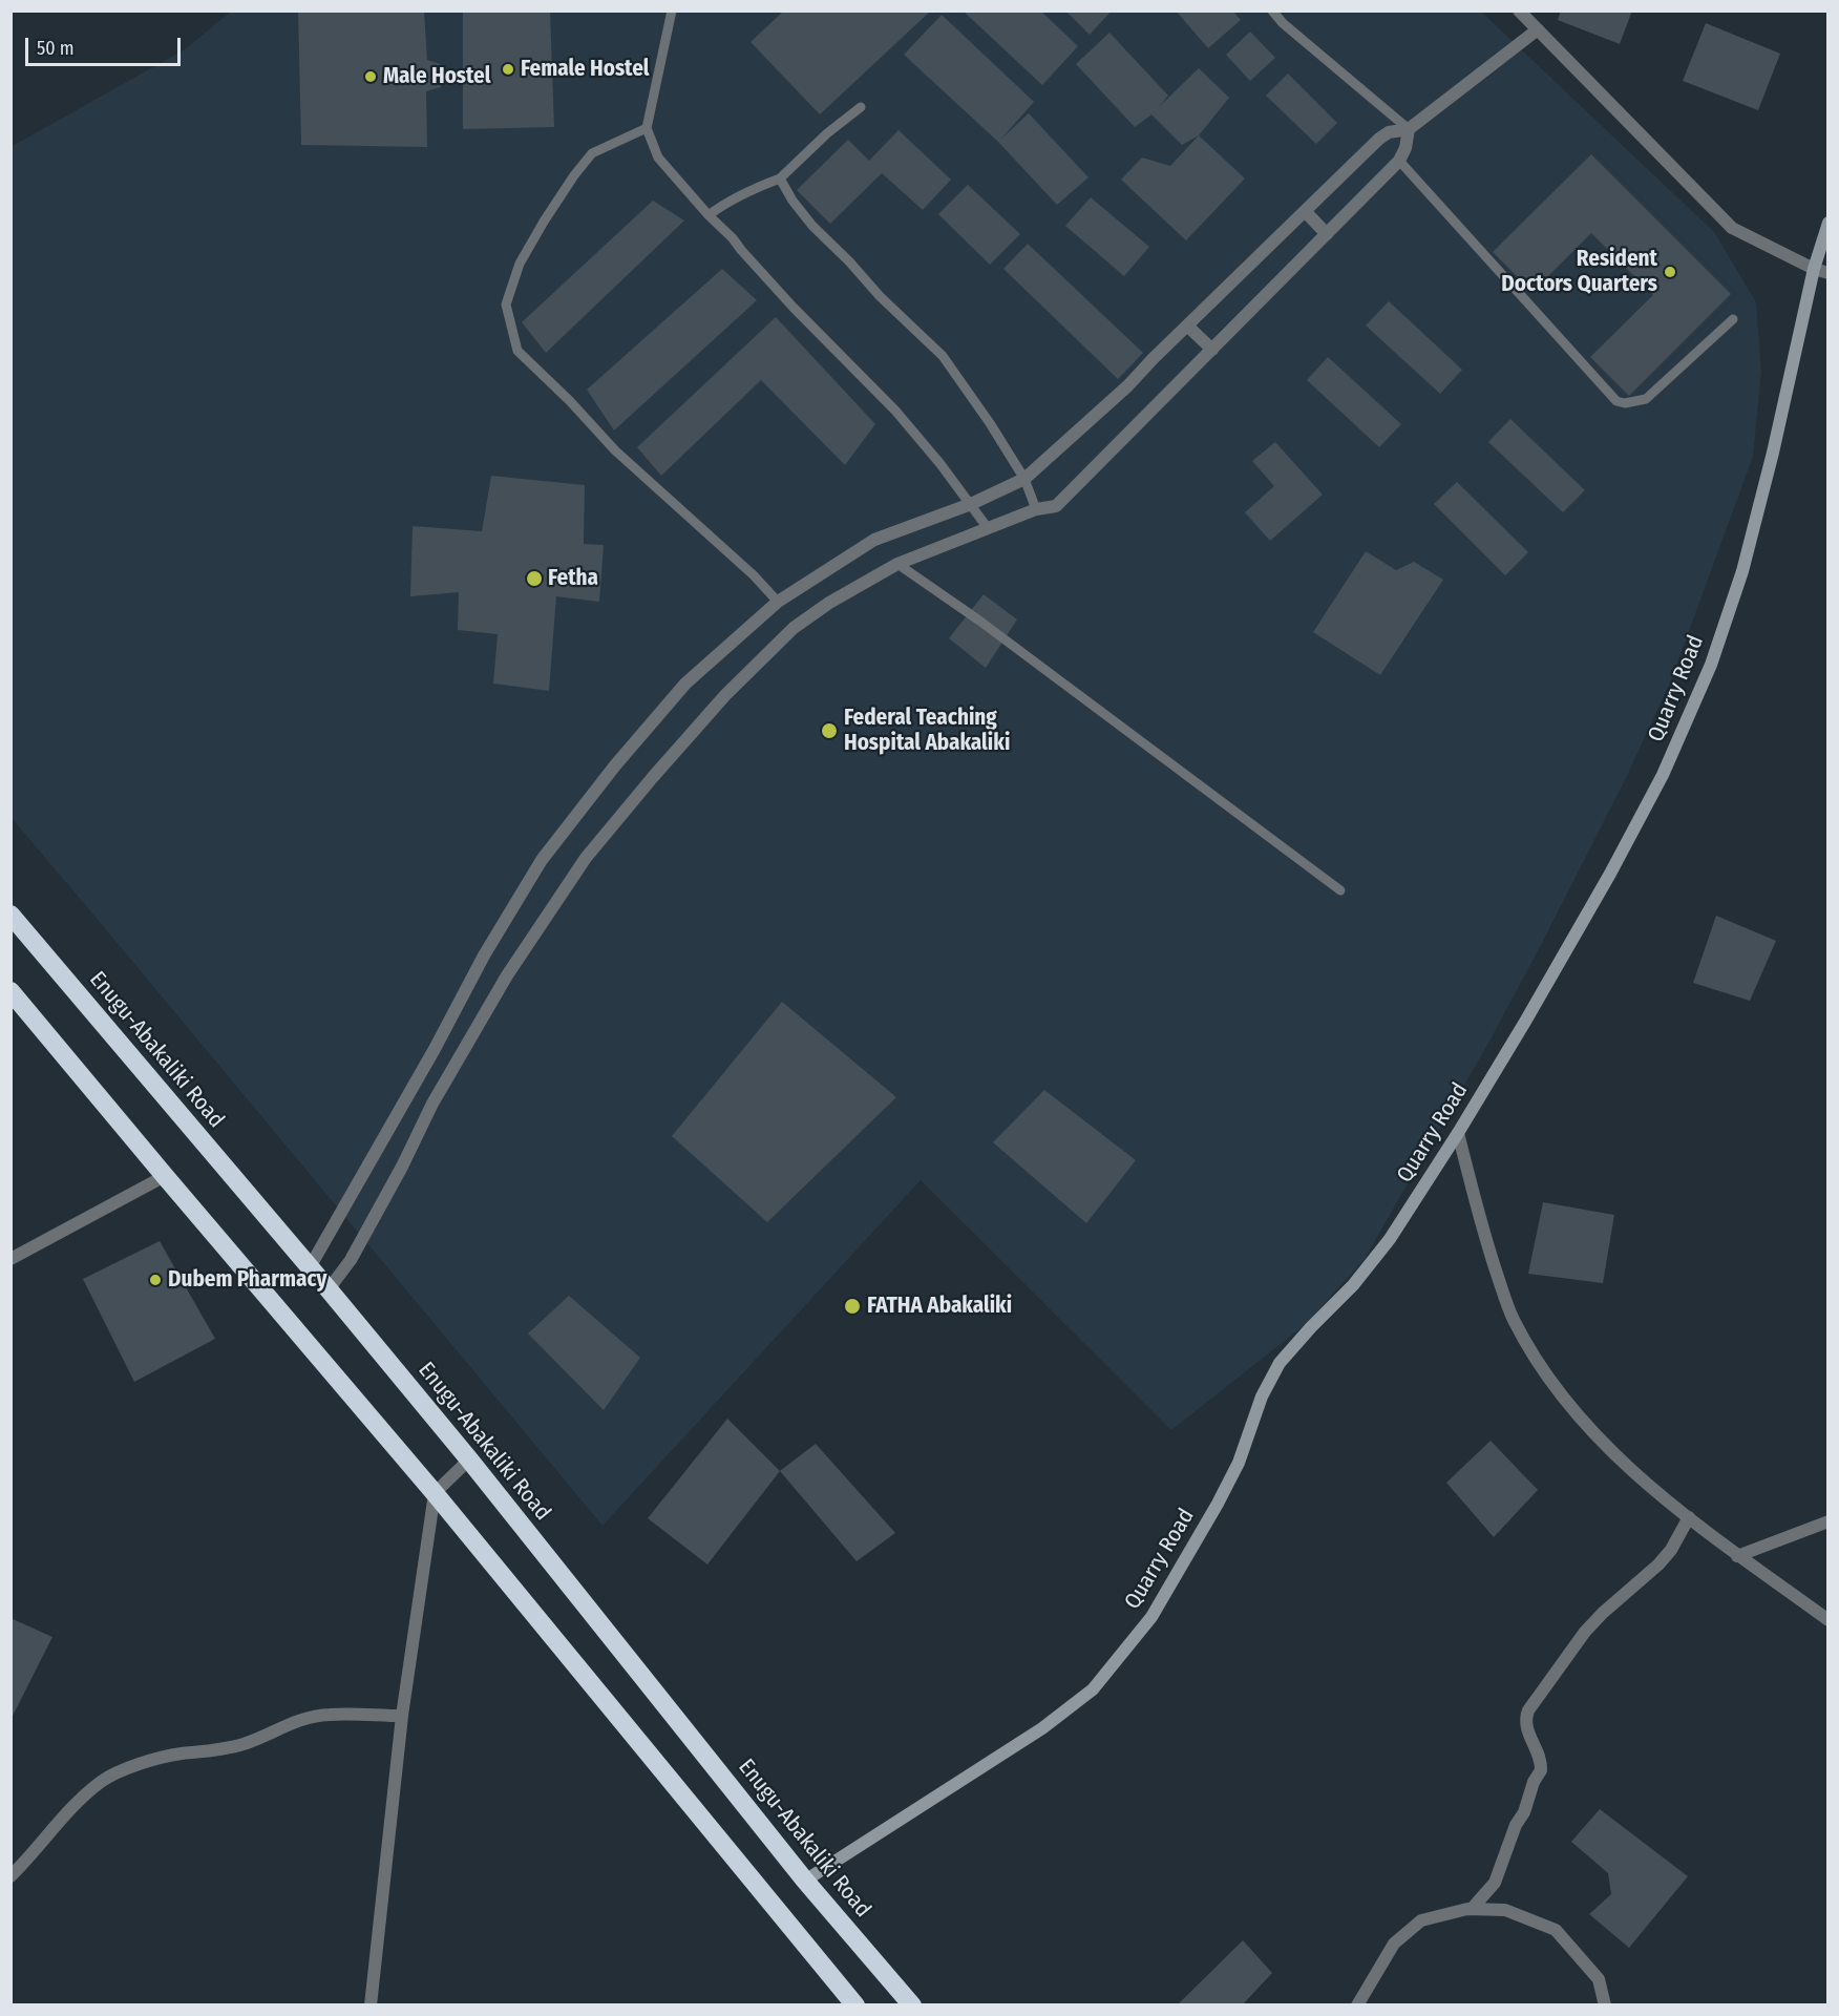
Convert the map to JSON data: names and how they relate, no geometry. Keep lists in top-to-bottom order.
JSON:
{
  "streets": {
    "highway": ["Enugu-Abakaliki Road"],
    "street": ["Quarry Road"]
  },
  "crossings": [
    ["Quarry Road", "Enugu-Abakaliki Road"]
  ],
  "places": [
    "Female Hostel",
    "Male Hostel",
    "Resident Doctors Quarters",
    "Fetha",
    "Federal Teaching Hospital Abakaliki",
    "Dubem Pharmacy",
    "FATHA Abakaliki"
  ],
  "scale_bar": "50 m"
}
